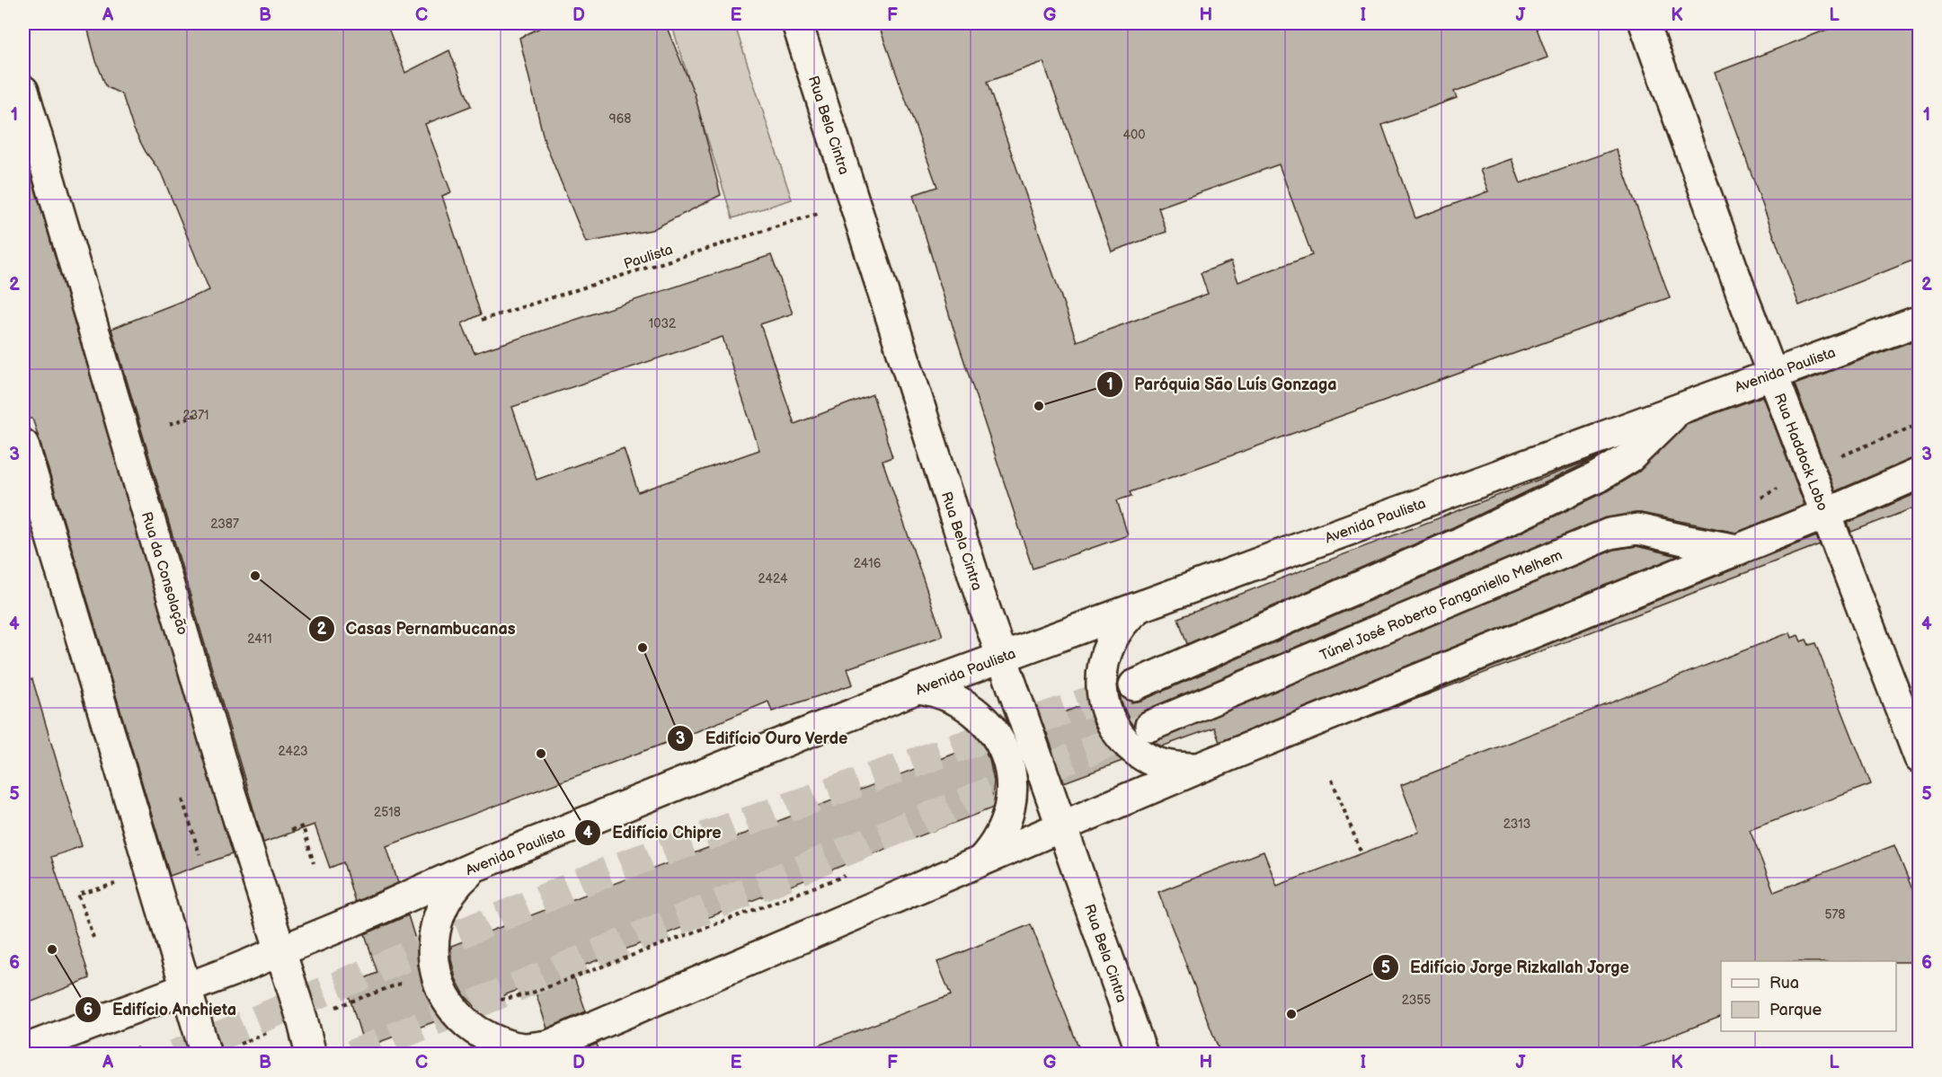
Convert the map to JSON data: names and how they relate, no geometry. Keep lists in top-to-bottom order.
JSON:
{
  "streets": {
    "main road": [
      "Rua Bela Cintra",
      "Avenida Paulista",
      "Rua Haddock Lobo",
      "Rua da Consolação",
      "Túnel José Roberto Fanganiello Melhem"
    ],
    "path": ["Paulista"]
  },
  "crossings": [
    ["Rua Bela Cintra", "Avenida Paulista"],
    ["Avenida Paulista", "Rua Haddock Lobo"],
    ["Avenida Paulista", "Rua da Consolação"]
  ],
  "places": [
    "Paróquia São Luís Gonzaga",
    "Casas Pernambucanas",
    "Edifício Ouro Verde",
    "Edifício Chipre",
    "Edifício Anchieta",
    "Edifício Jorge Rizkallah Jorge"
  ],
  "house_numbers": [
    "968",
    "400",
    "1032",
    "2371",
    "2387",
    "2416",
    "2424",
    "2411",
    "2423",
    "2518",
    "2313",
    "578",
    "2355"
  ],
  "legend": ["Rua", "Parque"],
  "grid": {
    "columns": [
      "A",
      "B",
      "C",
      "D",
      "E",
      "F",
      "G",
      "H",
      "I",
      "J",
      "K",
      "L"
    ],
    "rows": [
      "1",
      "2",
      "3",
      "4",
      "5",
      "6"
    ]
  }
}
